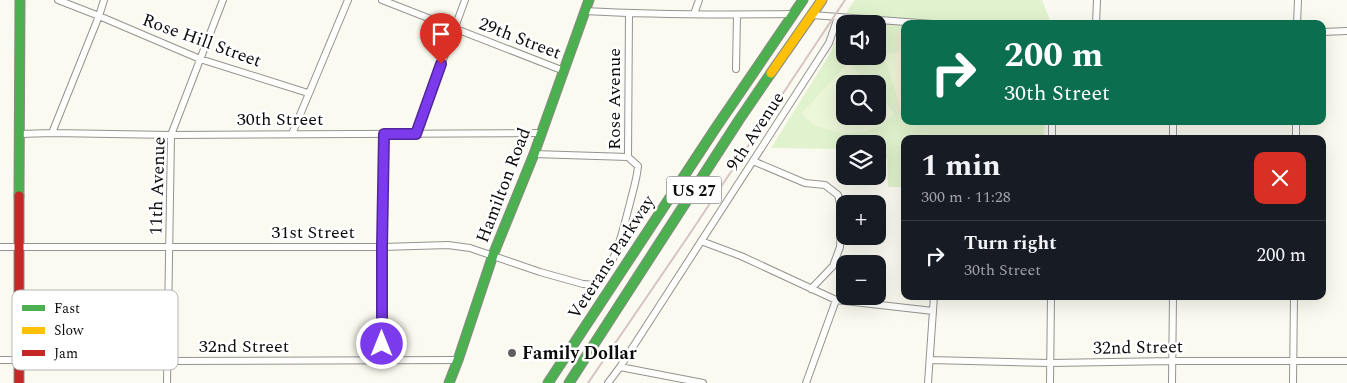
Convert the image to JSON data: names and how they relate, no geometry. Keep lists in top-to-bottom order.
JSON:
{
  "streets": {
    "main road": ["Hamilton Road", "US 27", "Veterans Parkway"],
    "street": [
      "29th Street",
      "Rose Hill Street",
      "Rose Avenue",
      "30th Street",
      "9th Avenue",
      "11th Avenue",
      "31st Street",
      "32nd Street"
    ]
  },
  "crossings": [
    ["29th Street", "Hamilton Road"],
    ["Rose Hill Street", "11th Avenue"],
    ["Rose Avenue", "31st Street"],
    ["30th Street", "Hamilton Road"],
    ["30th Street", "11th Avenue"],
    ["Hamilton Road", "31st Street"],
    ["Hamilton Road", "32nd Street"],
    ["11th Avenue", "31st Street"]
  ],
  "places": ["Family Dollar"],
  "legend": ["Fast", "Slow", "Jam"],
  "page": {
    "map_buttons": ["+", "−"],
    "turn": ["200 m", "30th Street"],
    "heading": ["1 min", "300 m · 11:28"],
    "list": [
      {
        "name": "Turn right",
        "note": "30th Street",
        "value": "200 m"
      }
    ]
  }
}
